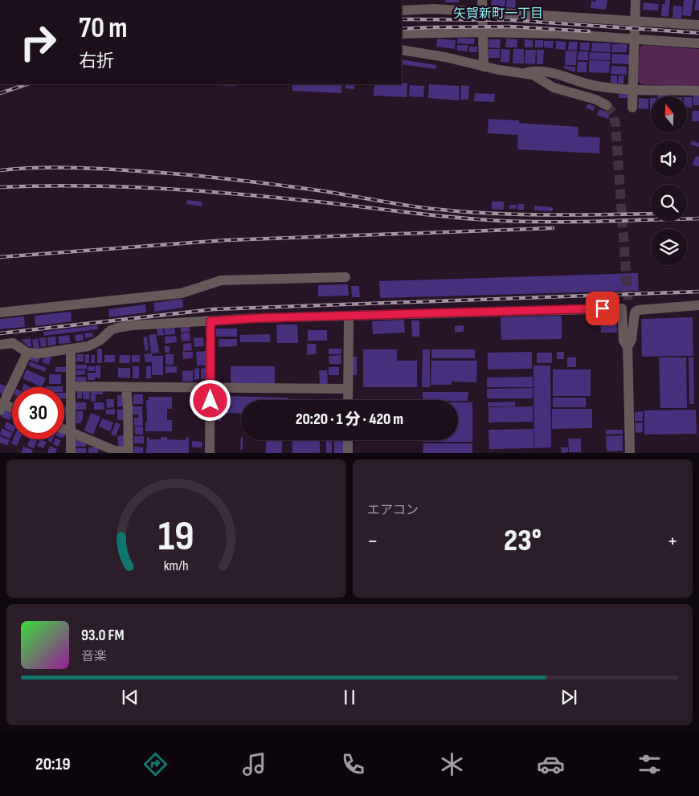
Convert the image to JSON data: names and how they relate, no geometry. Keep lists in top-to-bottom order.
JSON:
{
  "districts": ["矢賀新町一丁目"],
  "north": "top",
  "page": {
    "turn": ["70 m", "右折"],
    "limit": "30",
    "trip": "20:20 · 1 分 · 420 m",
    "tile": "エアコン",
    "heat": ["−", "23°", "+"],
    "song": ["93.0 FM", "音楽"],
    "tabs": "20:19",
    "gauge": ["19", "km/h"]
  }
}
